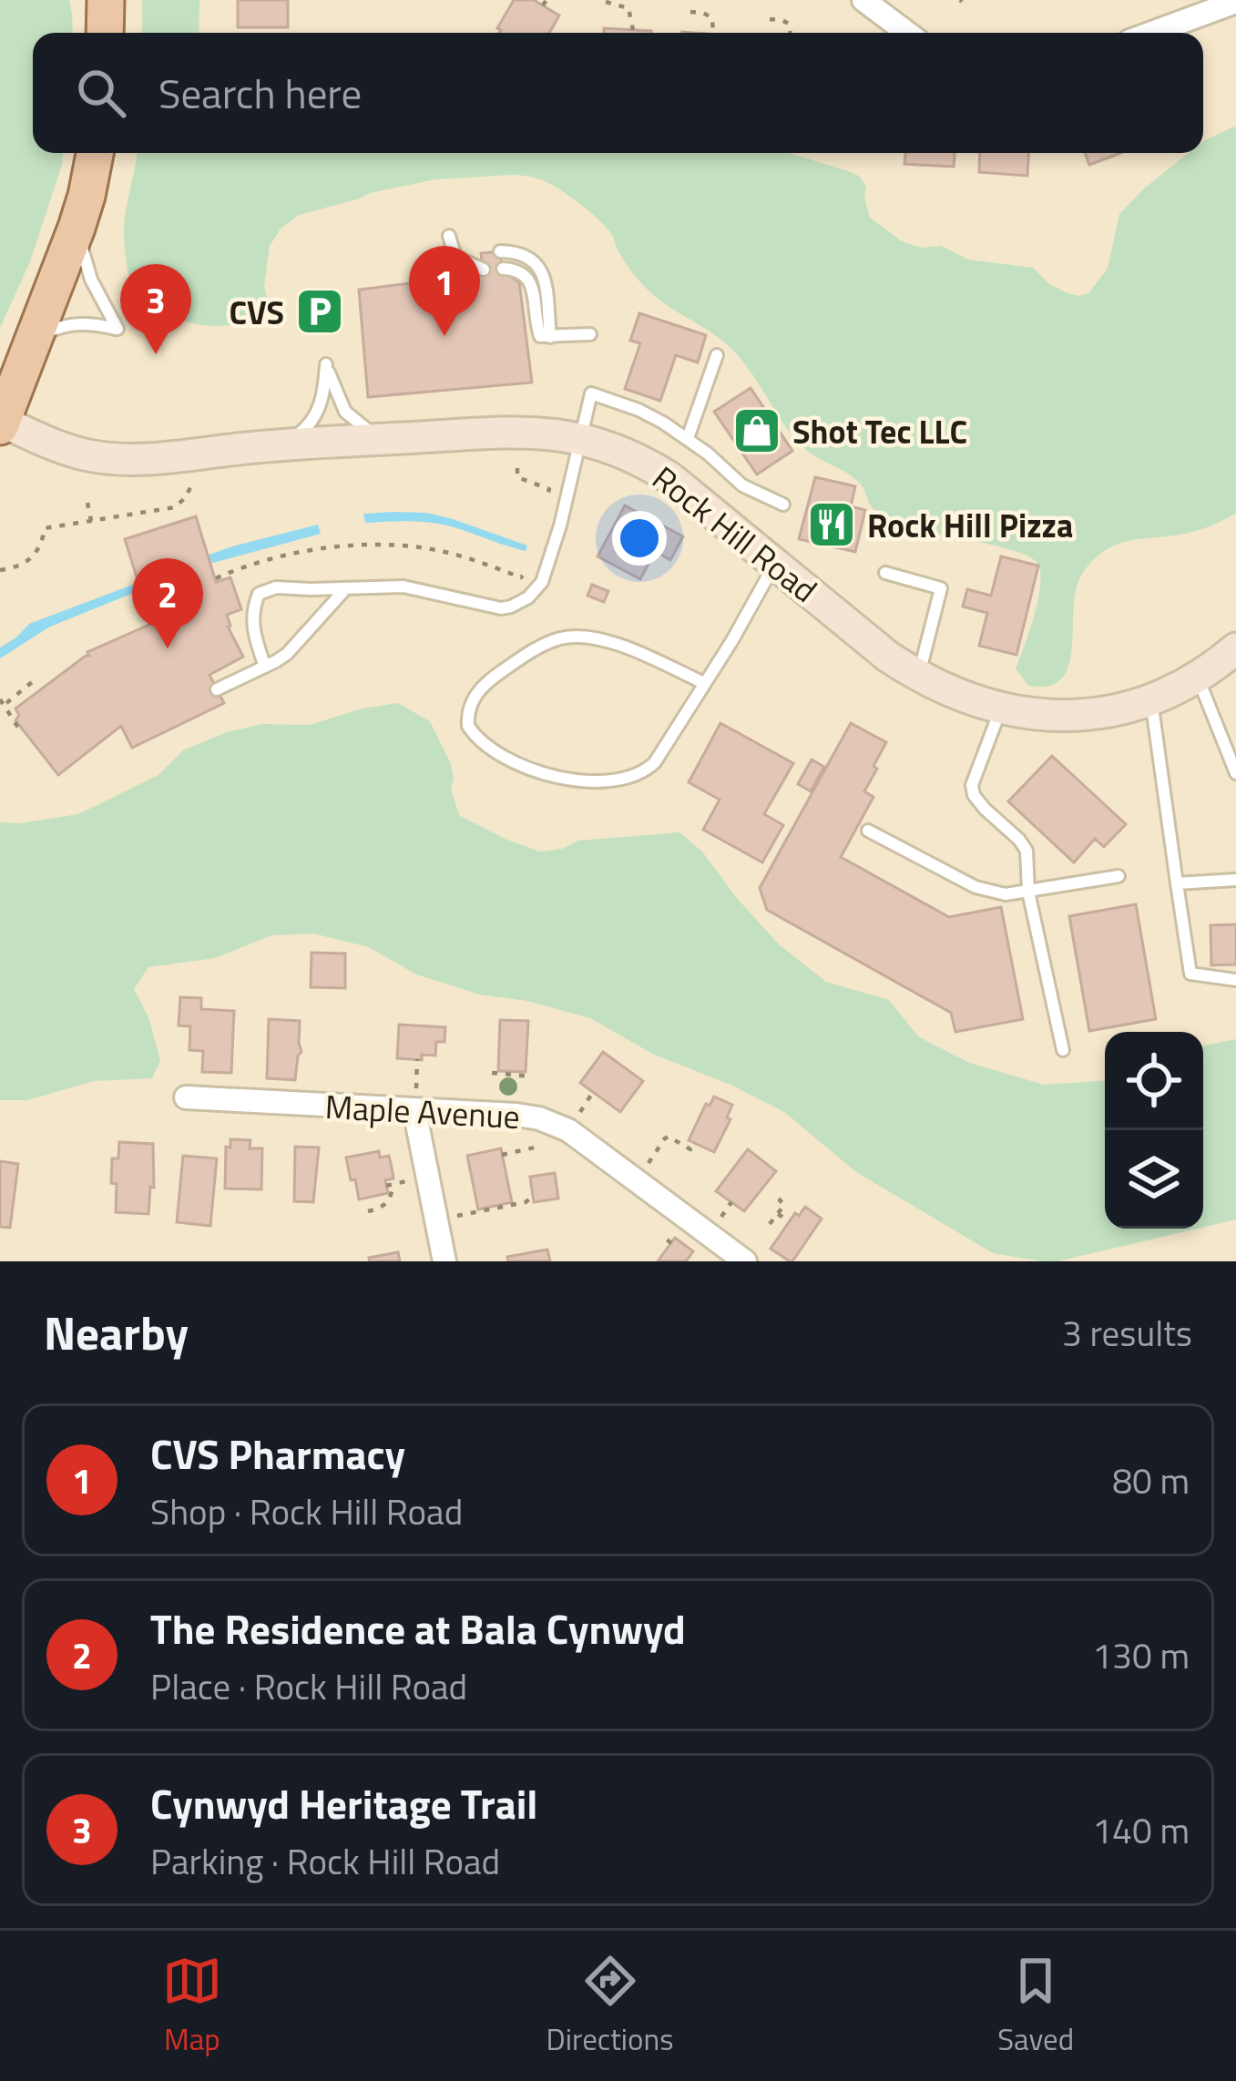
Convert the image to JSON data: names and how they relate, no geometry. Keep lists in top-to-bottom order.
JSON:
{
  "streets": {
    "main road": ["Rock Hill Road"],
    "street": ["Maple Avenue"]
  },
  "places": {
    "parking": ["CVS"],
    "shop": ["Shot Tec LLC"],
    "restaurant": ["Rock Hill Pizza"]
  },
  "page": {
    "search": "Search here",
    "pins": ["1", "3", "2"],
    "heading": ["Nearby", "3 results"],
    "list": [
      {
        "mark": "1",
        "name": "CVS Pharmacy",
        "note": "Shop · Rock Hill Road",
        "value": "80 m"
      },
      {
        "mark": "2",
        "name": "The Residence at Bala Cynwyd",
        "note": "Place · Rock Hill Road",
        "value": "130 m"
      },
      {
        "mark": "3",
        "name": "Cynwyd Heritage Trail",
        "note": "Parking · Rock Hill Road",
        "value": "140 m"
      }
    ],
    "nav": ["Map", "Directions", "Saved"]
  }
}
